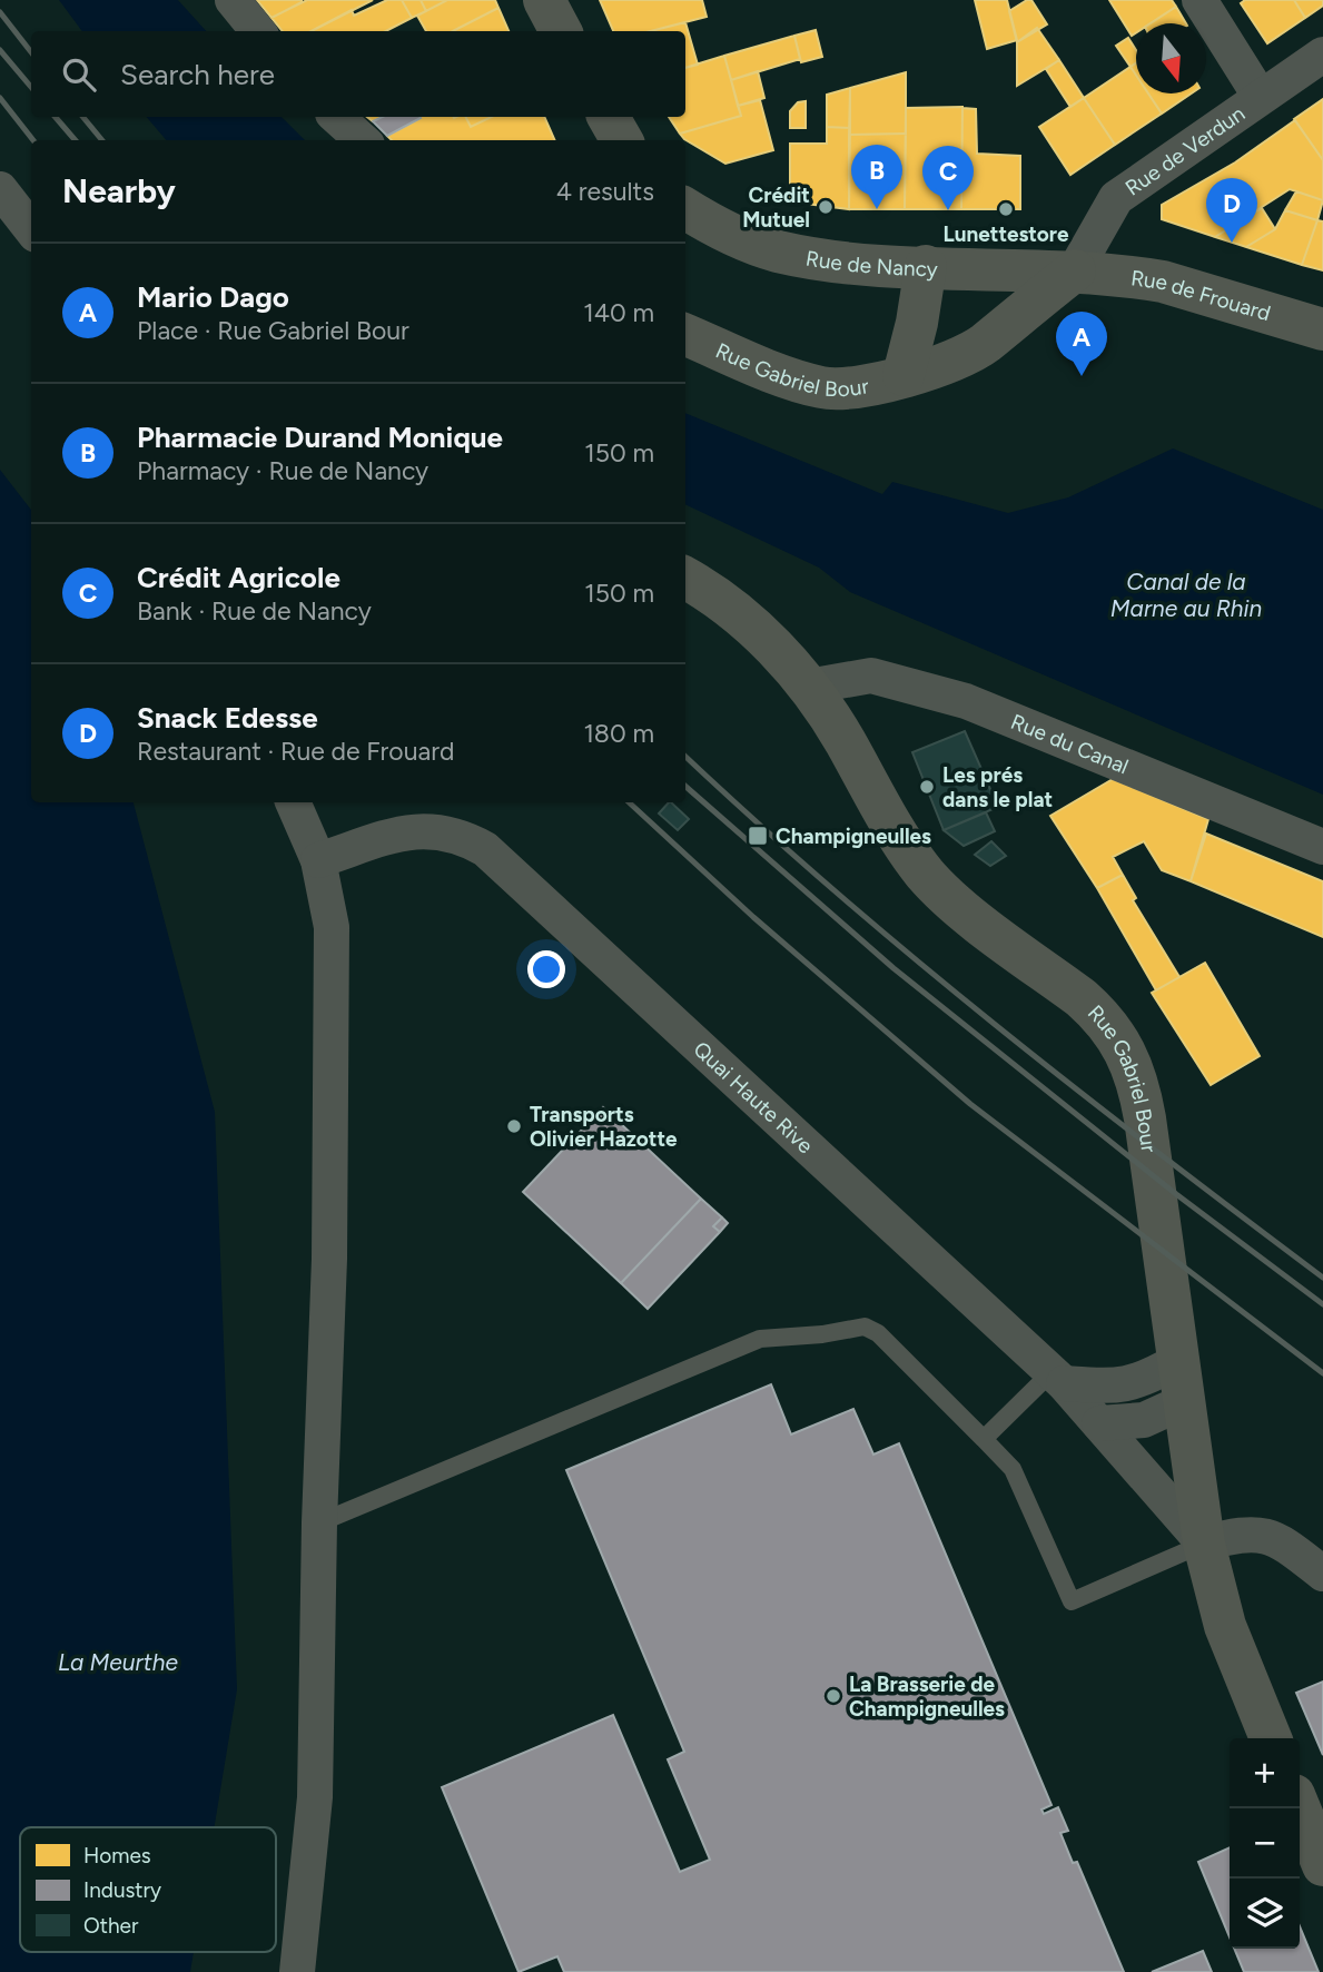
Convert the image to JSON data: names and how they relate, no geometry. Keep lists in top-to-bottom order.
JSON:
{
  "streets": {
    "main road": ["Rue de Nancy", "Rue de Frouard", "Rue Gabriel Bour"],
    "street": ["Rue de Verdun", "Rue du Canal", "Quai Haute Rive"]
  },
  "crossings": [
    ["Rue de Verdun", "Rue de Nancy"],
    ["Rue de Verdun", "Rue de Frouard"],
    ["Rue de Verdun", "Rue Gabriel Bour"],
    ["Rue de Nancy", "Rue de Frouard"],
    ["Rue de Nancy", "Rue Gabriel Bour"],
    ["Rue de Frouard", "Rue Gabriel Bour"],
    ["Rue Gabriel Bour", "Rue du Canal"],
    ["Rue Gabriel Bour", "Quai Haute Rive"]
  ],
  "water": ["Canal de la Marne au Rhin", "La Meurthe"],
  "places": {
    "other": [
      "Crédit Mutuel",
      "Lunettestore",
      "Les prés dans le plat",
      "Transports Olivier Hazotte",
      "La Brasserie de Champigneulles"
    ],
    "transit": ["Champigneulles"]
  },
  "legend": ["Homes", "Industry", "Other"],
  "north": "bottom",
  "page": {
    "search": "Search here",
    "heading": ["Nearby", "4 results"],
    "pins": [
      "B",
      "C",
      "D",
      "A"
    ],
    "list": [
      {
        "mark": "A",
        "name": "Mario Dago",
        "note": "Place · Rue Gabriel Bour",
        "value": "140 m"
      },
      {
        "mark": "B",
        "name": "Pharmacie Durand Monique",
        "note": "Pharmacy · Rue de Nancy",
        "value": "150 m"
      },
      {
        "mark": "C",
        "name": "Crédit Agricole",
        "note": "Bank · Rue de Nancy",
        "value": "150 m"
      },
      {
        "mark": "D",
        "name": "Snack Edesse",
        "note": "Restaurant · Rue de Frouard",
        "value": "180 m"
      }
    ],
    "map_buttons": ["+", "−"]
  }
}
